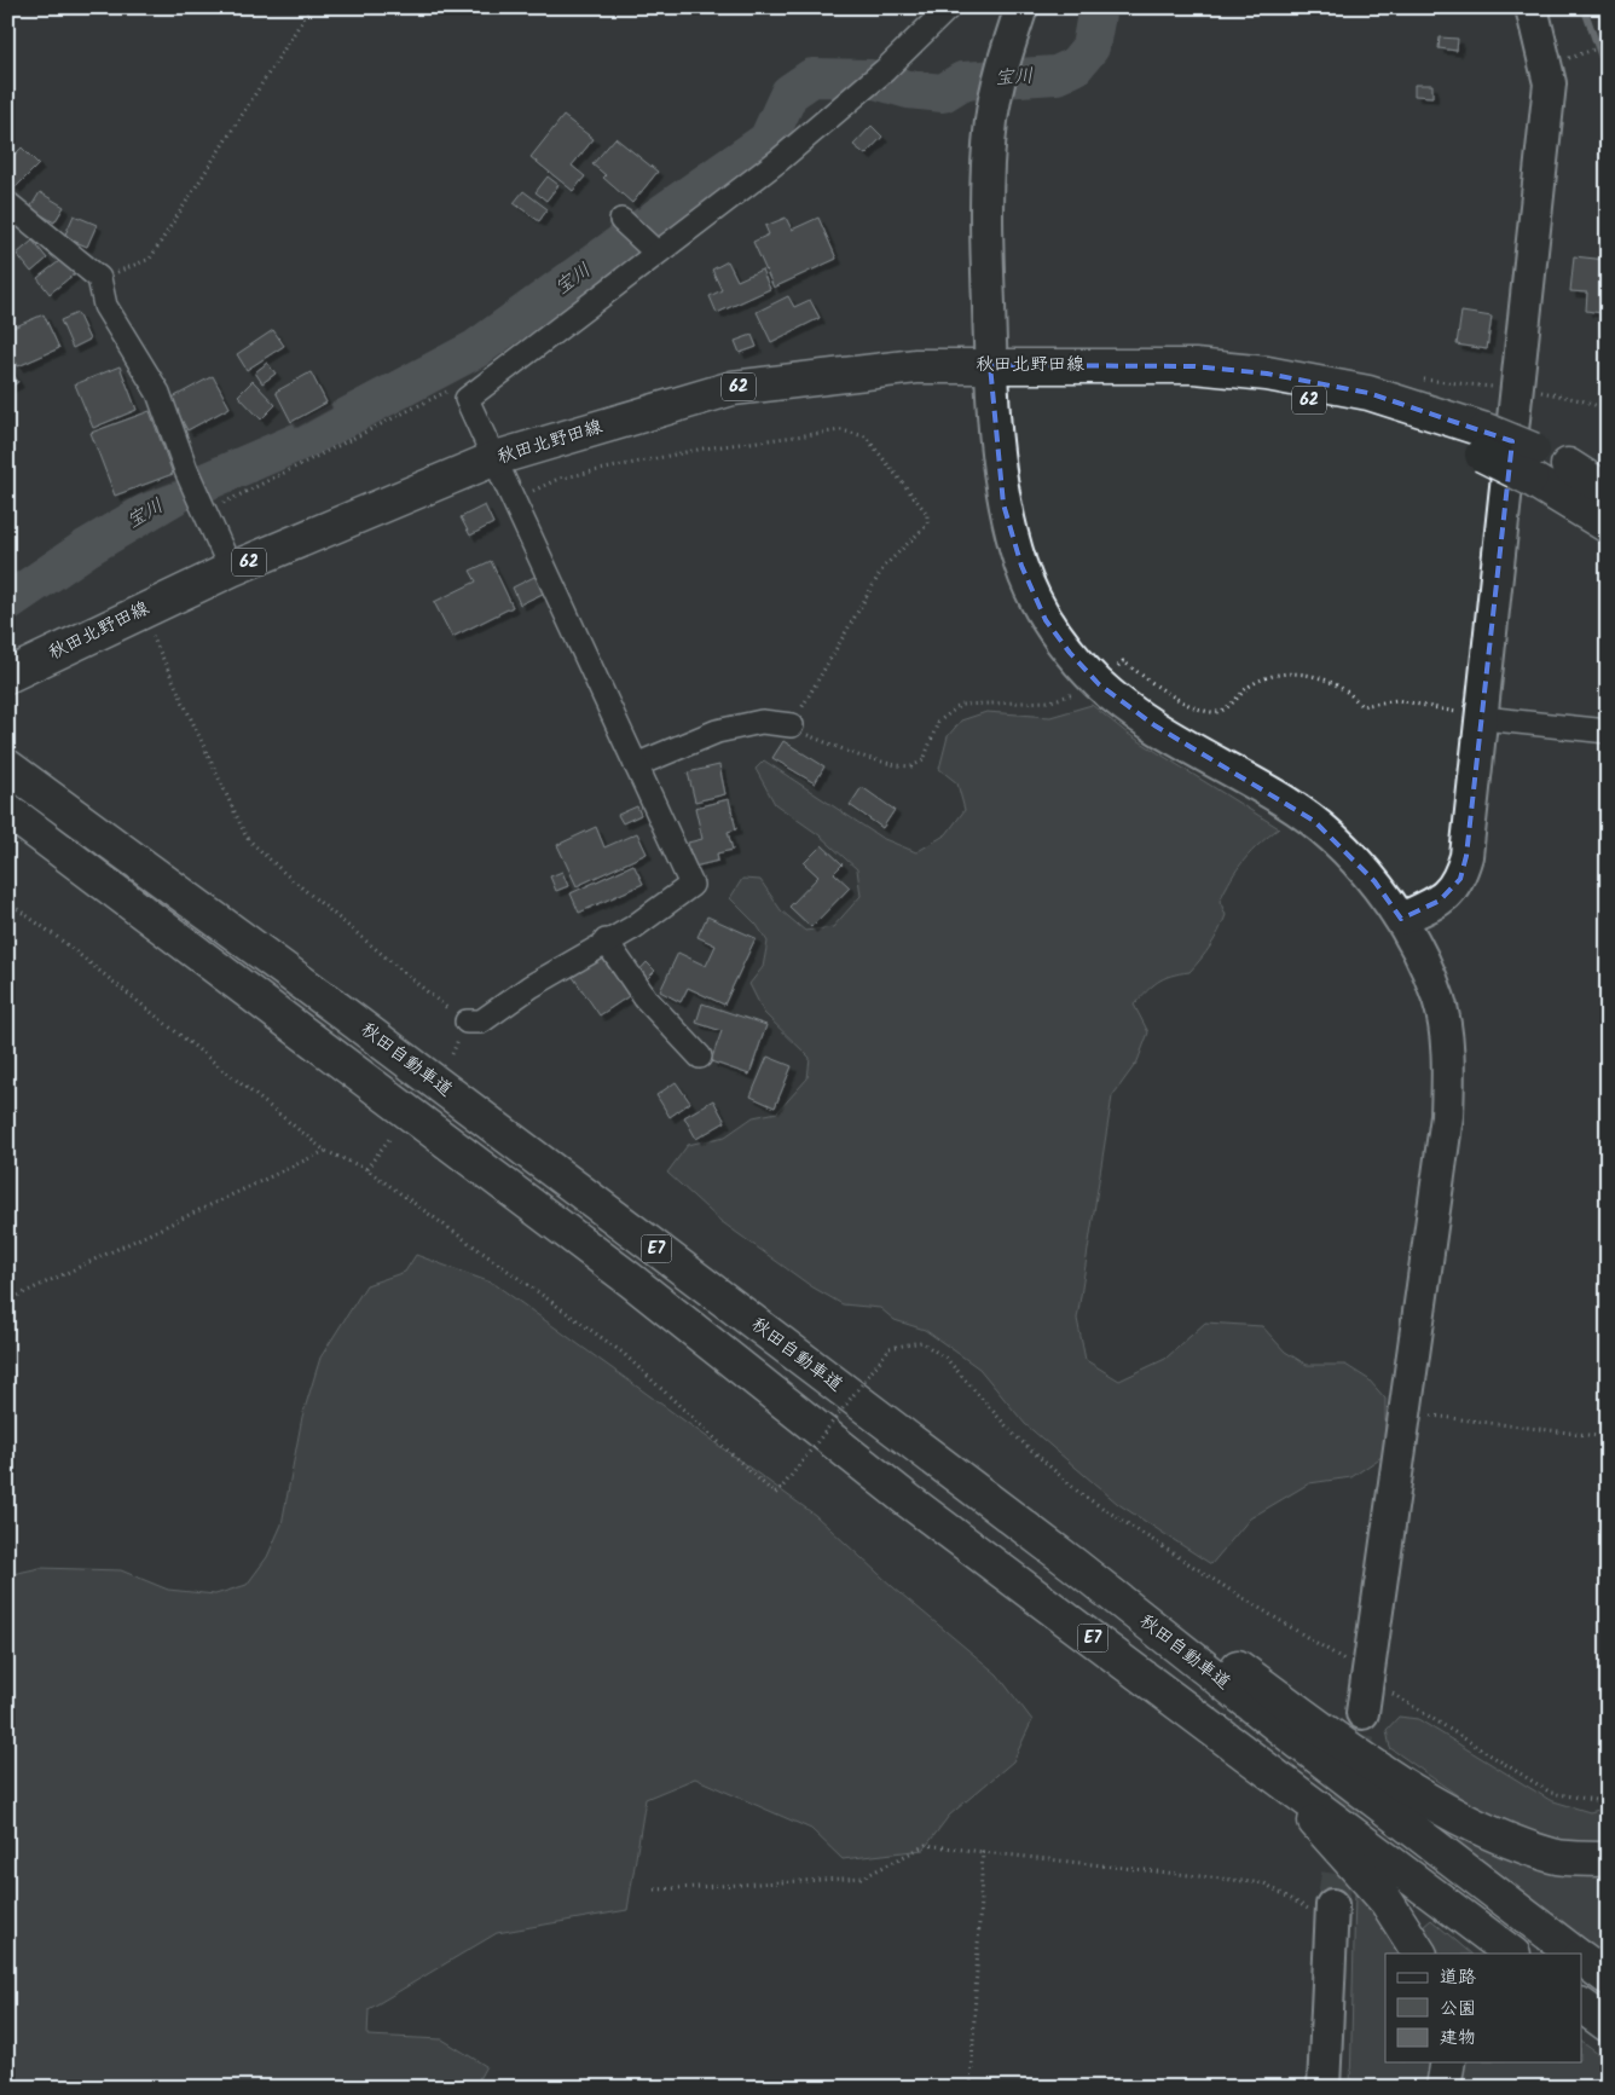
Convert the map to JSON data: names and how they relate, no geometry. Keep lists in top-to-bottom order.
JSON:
{
  "streets": {
    "main road": [
      "秋田北野田線",
      "62",
      "秋田自動車道",
      "E7"
    ]
  },
  "crossings": [
    ["秋田北野田線", "62"]
  ],
  "water": ["宝川"],
  "legend": ["道路", "公園", "建物"]
}
